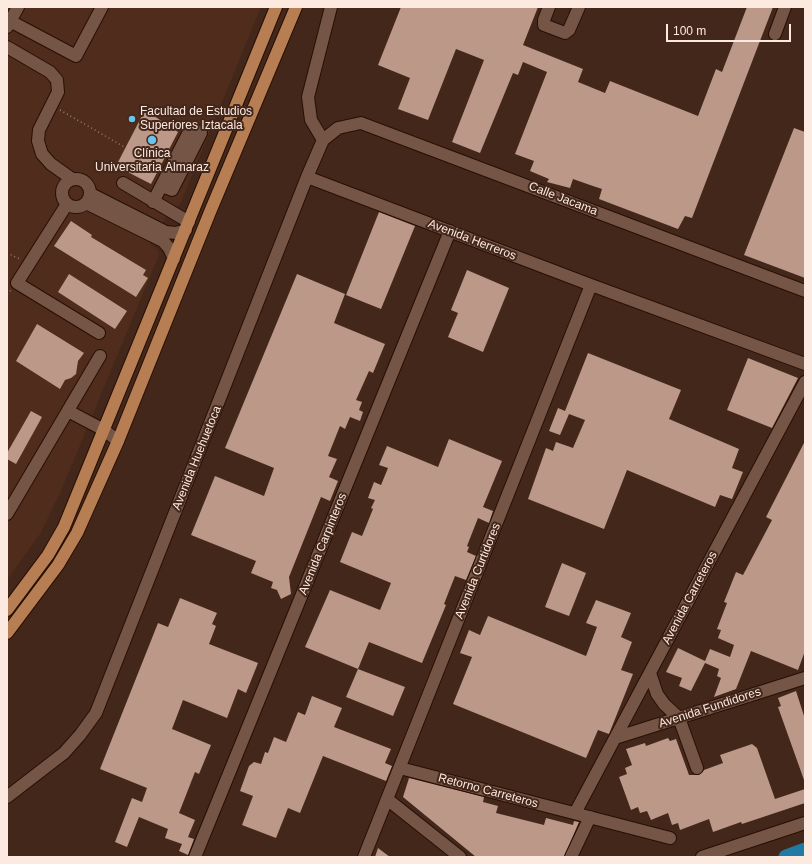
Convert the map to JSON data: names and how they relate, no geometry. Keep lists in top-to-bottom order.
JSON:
{
  "streets": {
    "street": [
      "Calle Jacama",
      "Avenida Herreros",
      "Avenida Huehuetoca",
      "Avenida Carpinteros",
      "Avenida Curtidores",
      "Avenida Carreteros",
      "Avenida Fundidores",
      "Retorno Carreteros"
    ]
  },
  "crossings": [
    ["Avenida Herreros", "Avenida Huehuetoca"],
    ["Avenida Herreros", "Avenida Carpinteros"],
    ["Avenida Herreros", "Avenida Curtidores"],
    ["Avenida Curtidores", "Retorno Carreteros"],
    ["Avenida Carreteros", "Avenida Fundidores"],
    ["Avenida Carreteros", "Retorno Carreteros"]
  ],
  "places": ["Facultad de Estudios Superiores Iztacala", "Clínica Universitaria Almaraz"],
  "scale_bar": "100 m"
}
